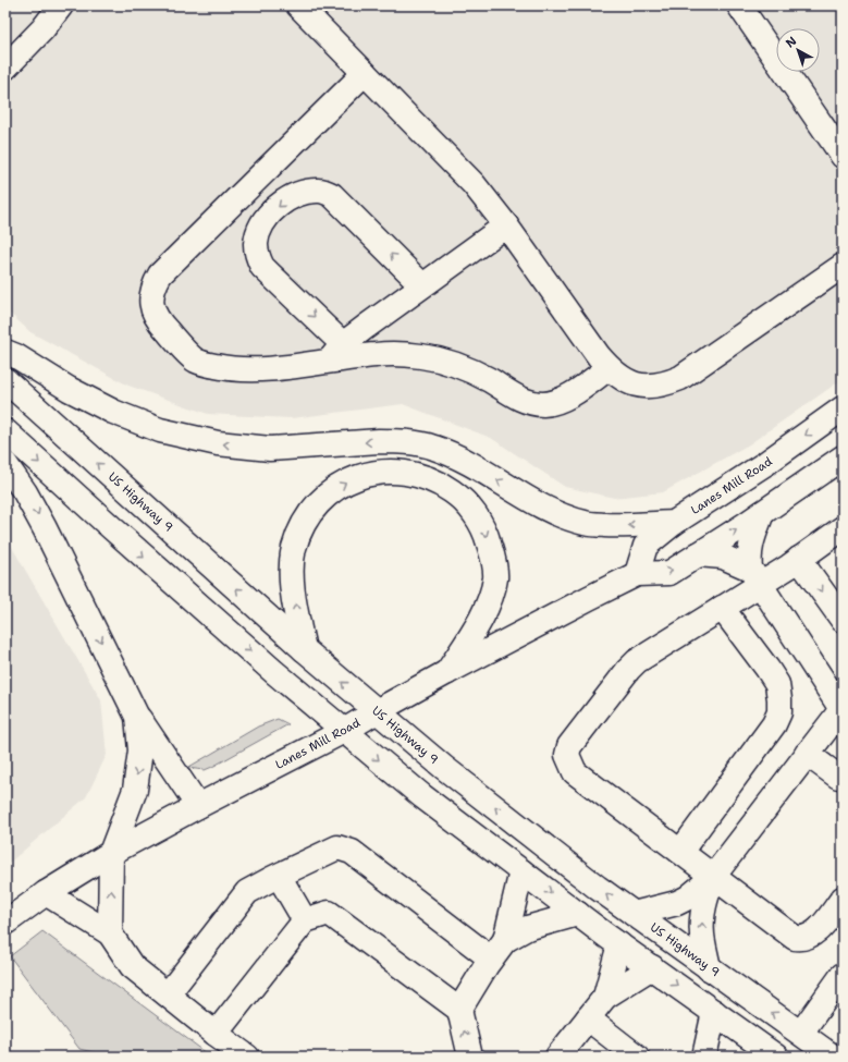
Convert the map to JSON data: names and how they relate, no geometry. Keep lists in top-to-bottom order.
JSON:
{
  "streets": {
    "main road": ["Lanes Mill Road", "US Highway 9"]
  },
  "crossings": [
    ["Lanes Mill Road", "US Highway 9"]
  ],
  "north": "top left"
}
